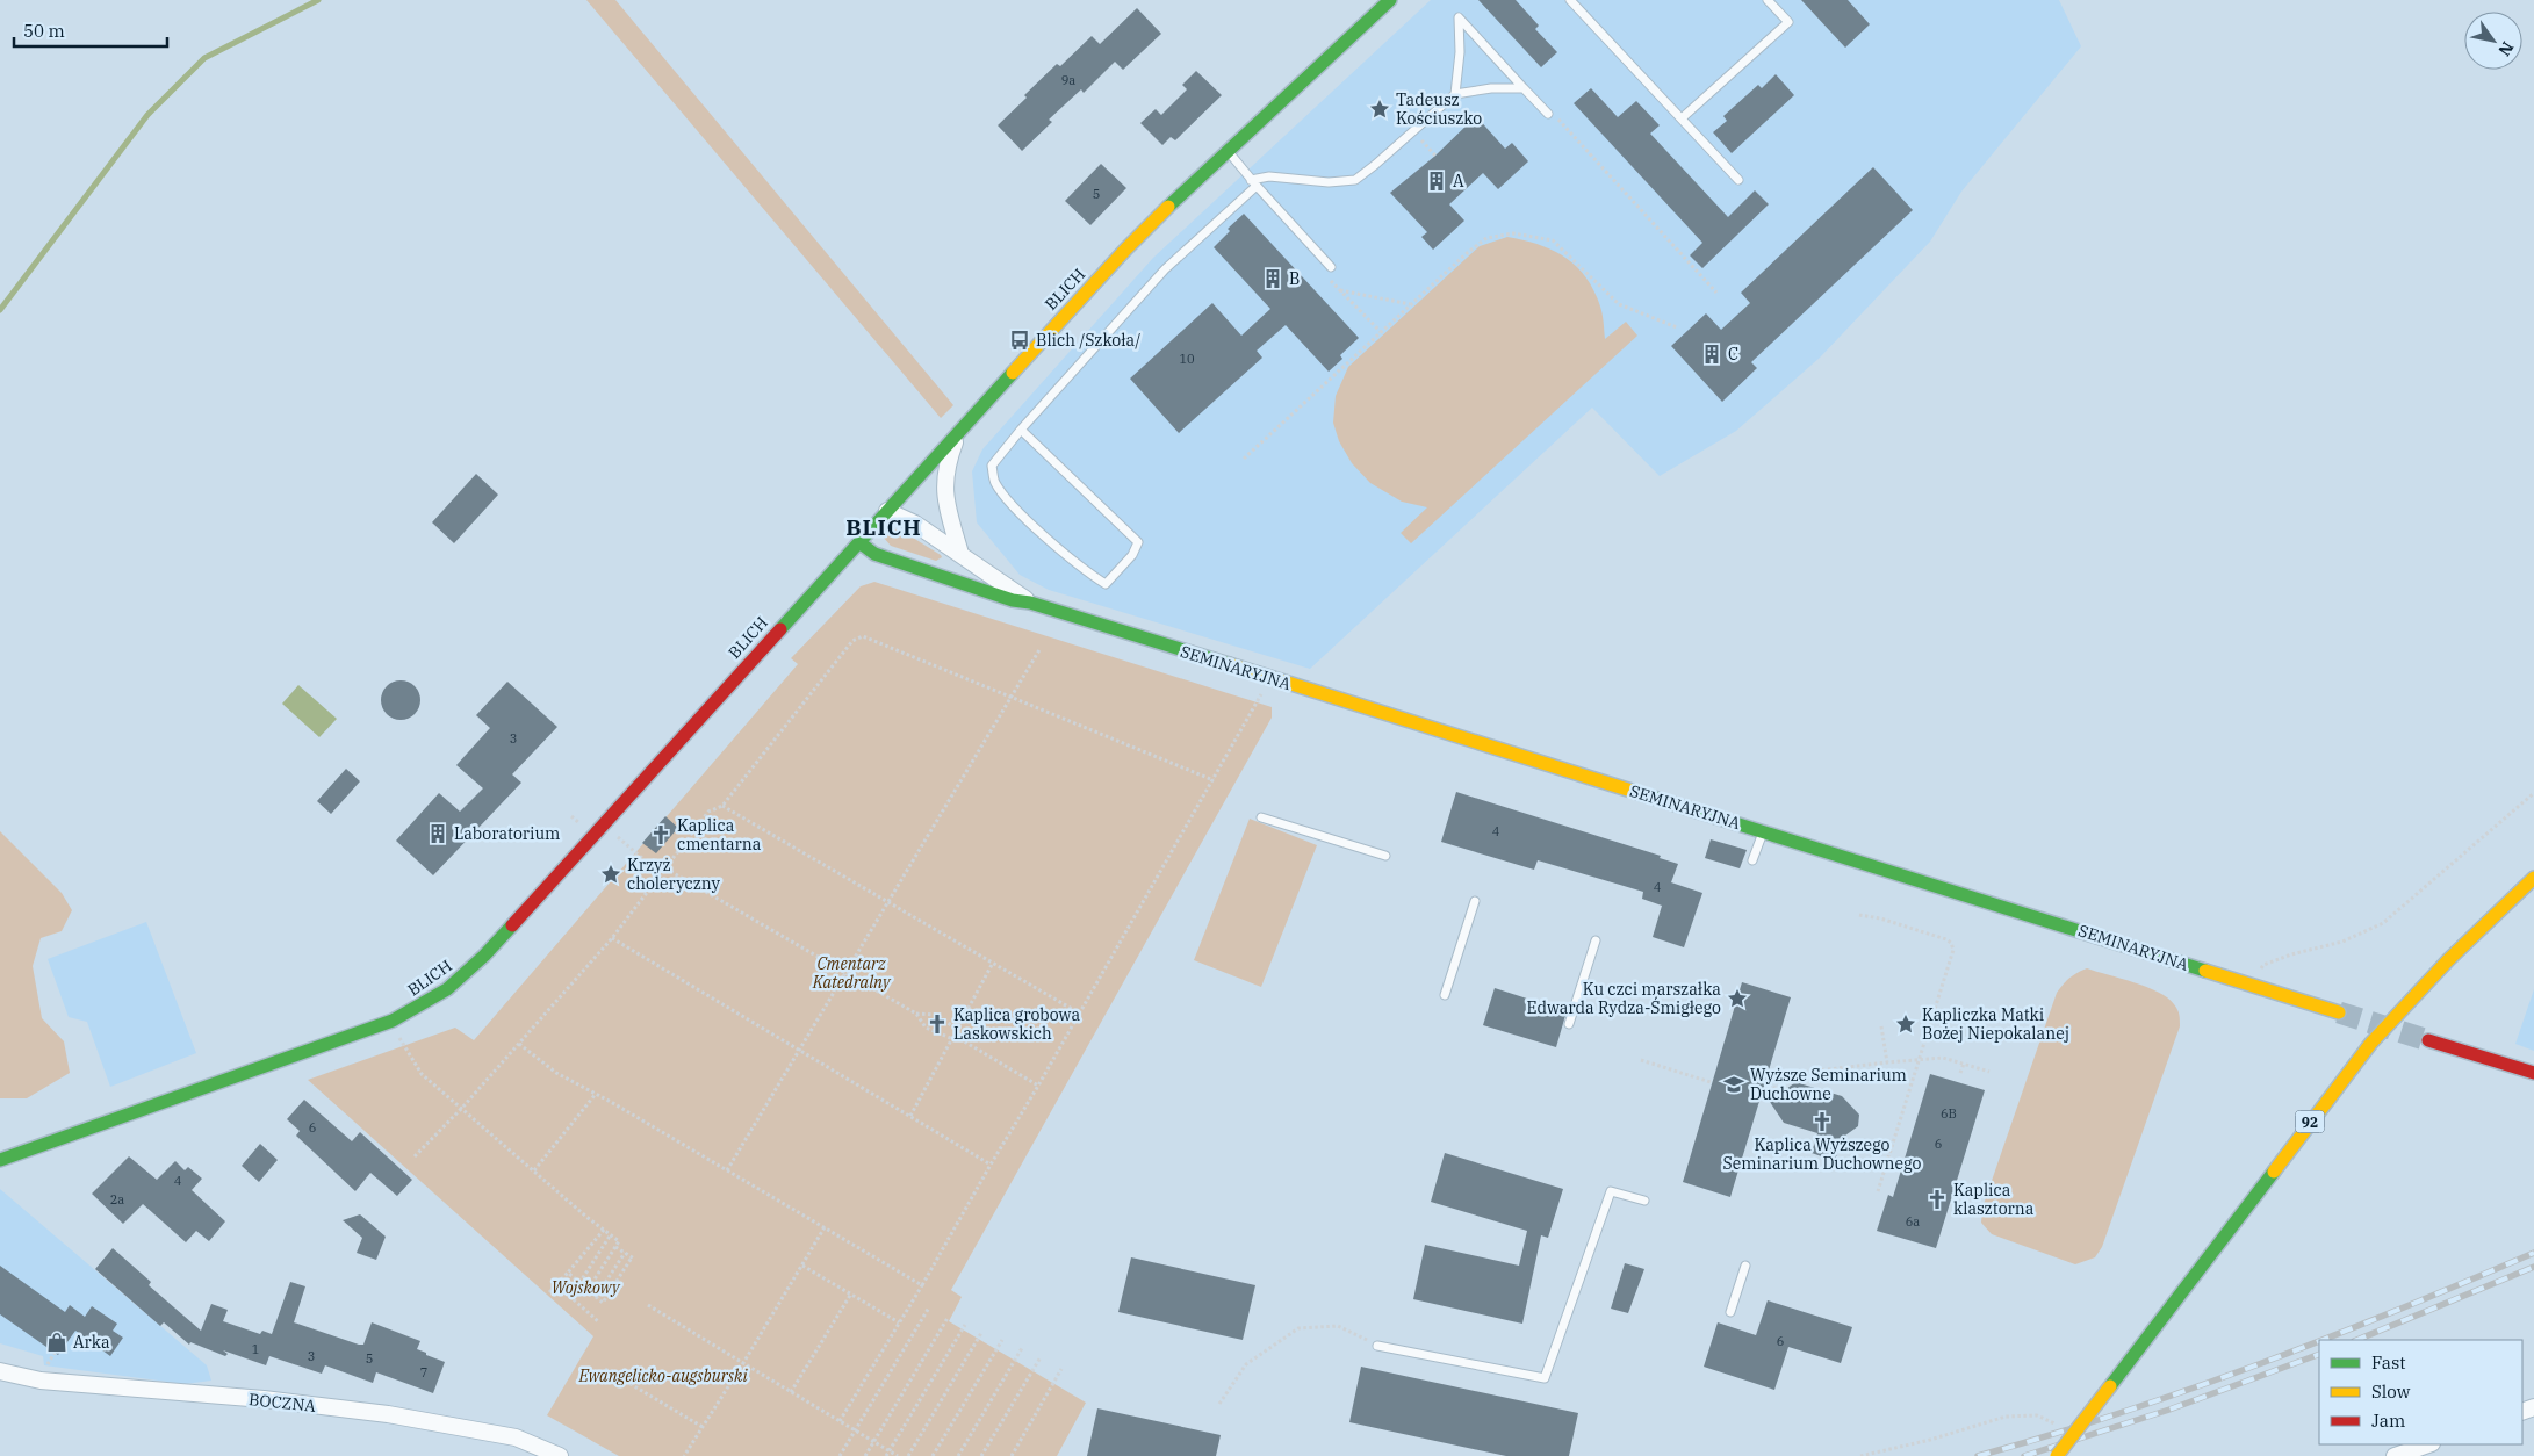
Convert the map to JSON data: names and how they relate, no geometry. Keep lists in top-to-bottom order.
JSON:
{
  "streets": {
    "street": [
      "BLICH",
      "SEMINARYJNA",
      "92",
      "BOCZNA"
    ]
  },
  "crossings": [
    ["BLICH", "SEMINARYJNA"]
  ],
  "districts": ["BLICH"],
  "parks": ["Cmentarz Katedralny", "Wojskowy", "Ewangelicko-augsburski"],
  "places": {
    "place": [
      "Tadeusz Kościuszko",
      "Krzyż choleryczny",
      "Ku czci marszałka Edwarda Rydza-Śmigłego",
      "Kapliczka Matki Bożej Niepokalanej"
    ],
    "building": [
      "A",
      "B",
      "C",
      "Laboratorium"
    ],
    "bus stop": ["Blich /Szkoła/"],
    "church": [
      "Kaplica cmentarna",
      "Kaplica grobowa Laskowskich",
      "Kaplica Wyższego Seminarium Duchownego",
      "Kaplica klasztorna"
    ],
    "school or university": ["Wyższe Seminarium Duchowne"],
    "shop": ["Arka"]
  },
  "house_numbers": [
    "9a",
    "5",
    "10",
    "3",
    "4",
    "4",
    "6B",
    "6",
    "6",
    "4",
    "2a",
    "6a",
    "6",
    "1",
    "3",
    "5",
    "7"
  ],
  "legend": ["Fast", "Slow", "Jam"],
  "scale_bar": "50 m",
  "north": "bottom right"
}
